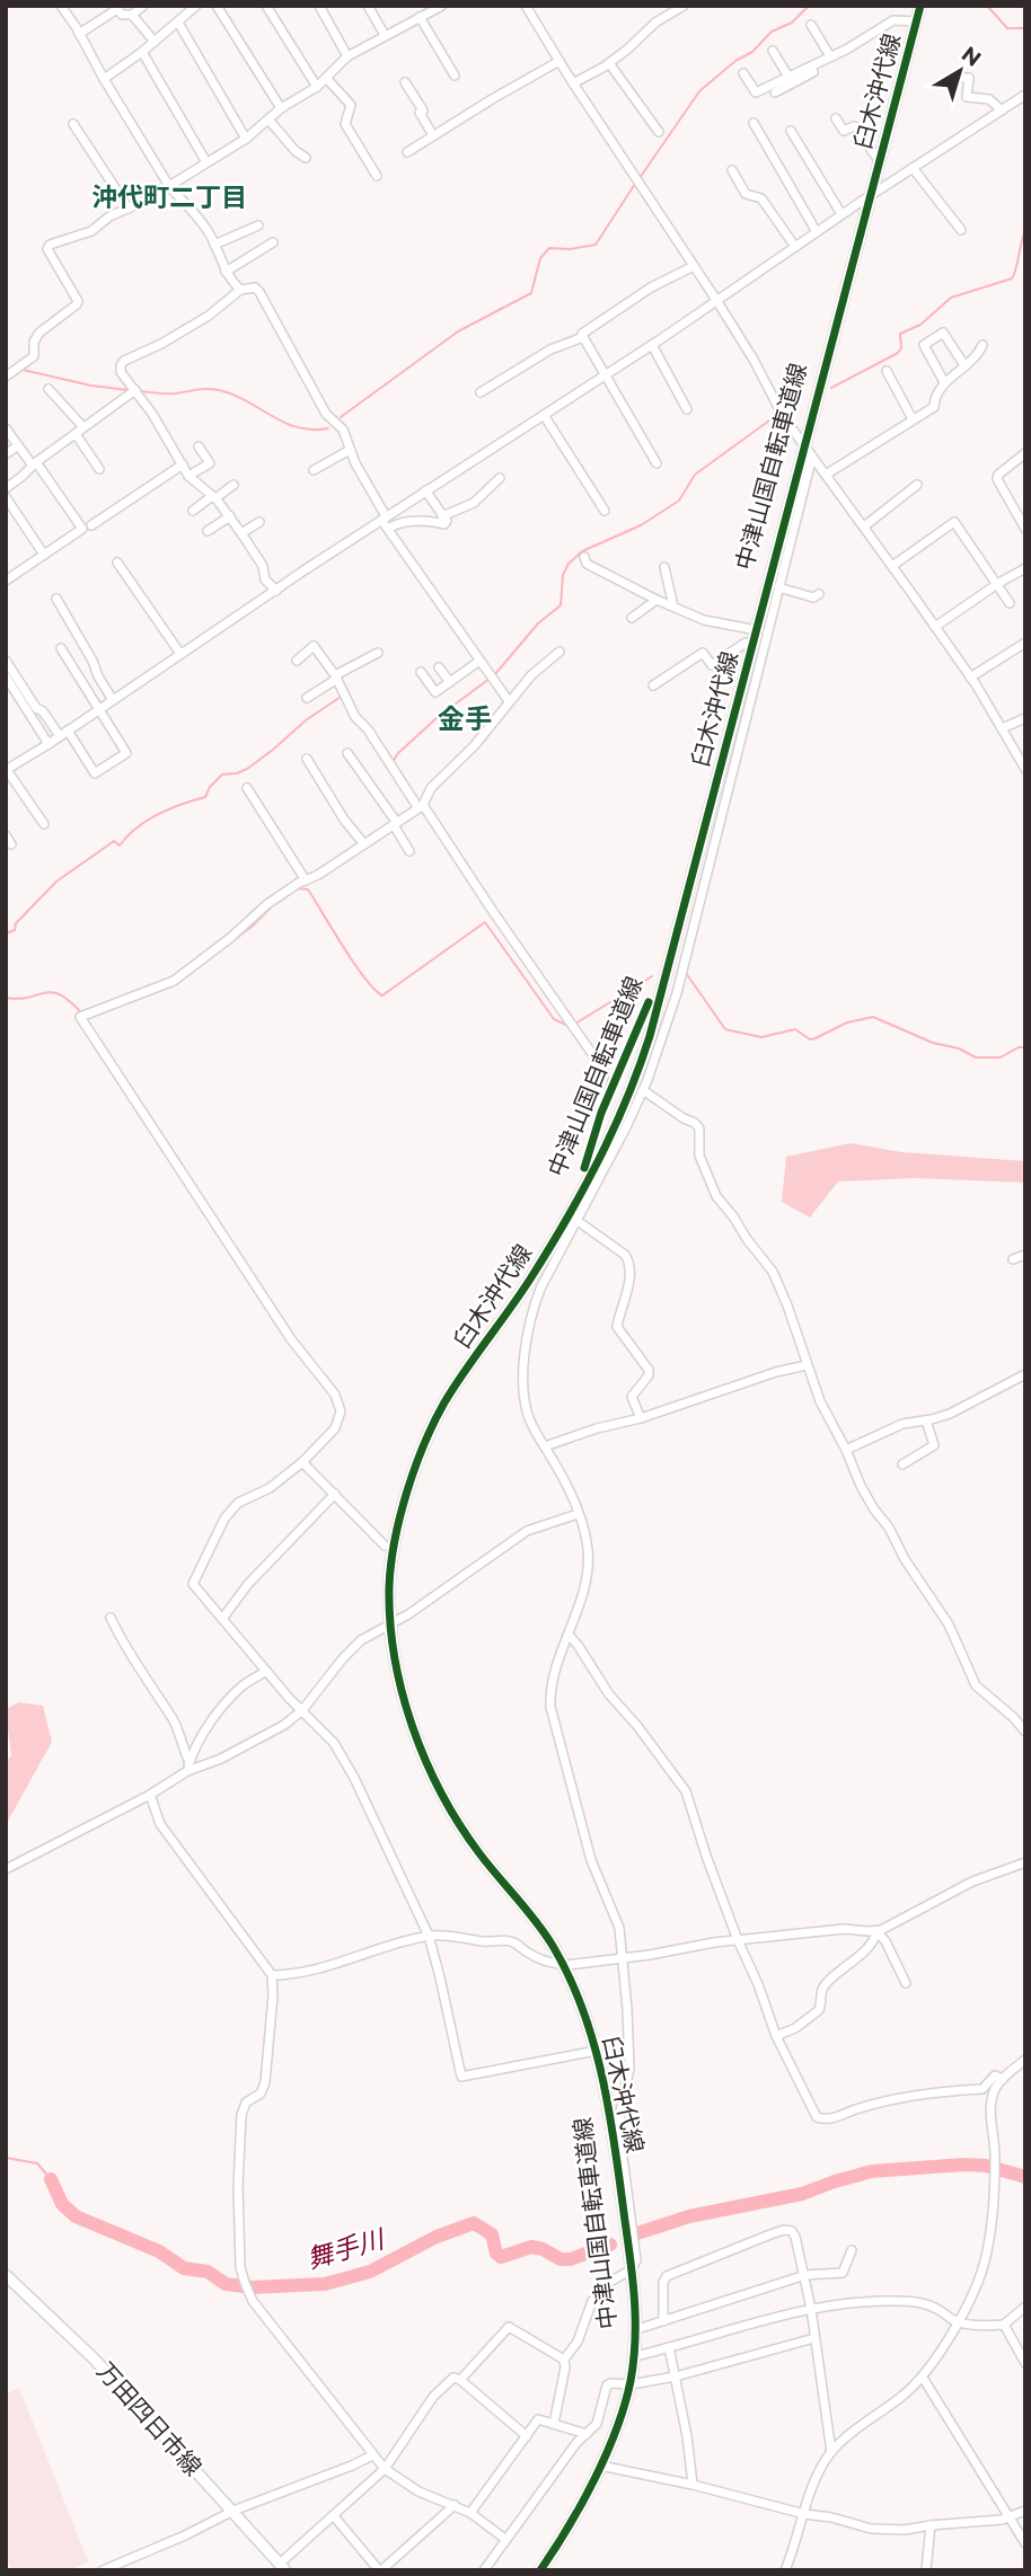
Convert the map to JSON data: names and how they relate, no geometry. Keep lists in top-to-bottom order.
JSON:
{
  "streets": {
    "main road": ["臼木沖代線", "万田四日市線"],
    "cycle path": ["中津山国自転車道線"]
  },
  "districts": ["沖代町二丁目", "金手"],
  "water": ["舞手川"],
  "north": "top right"
}
